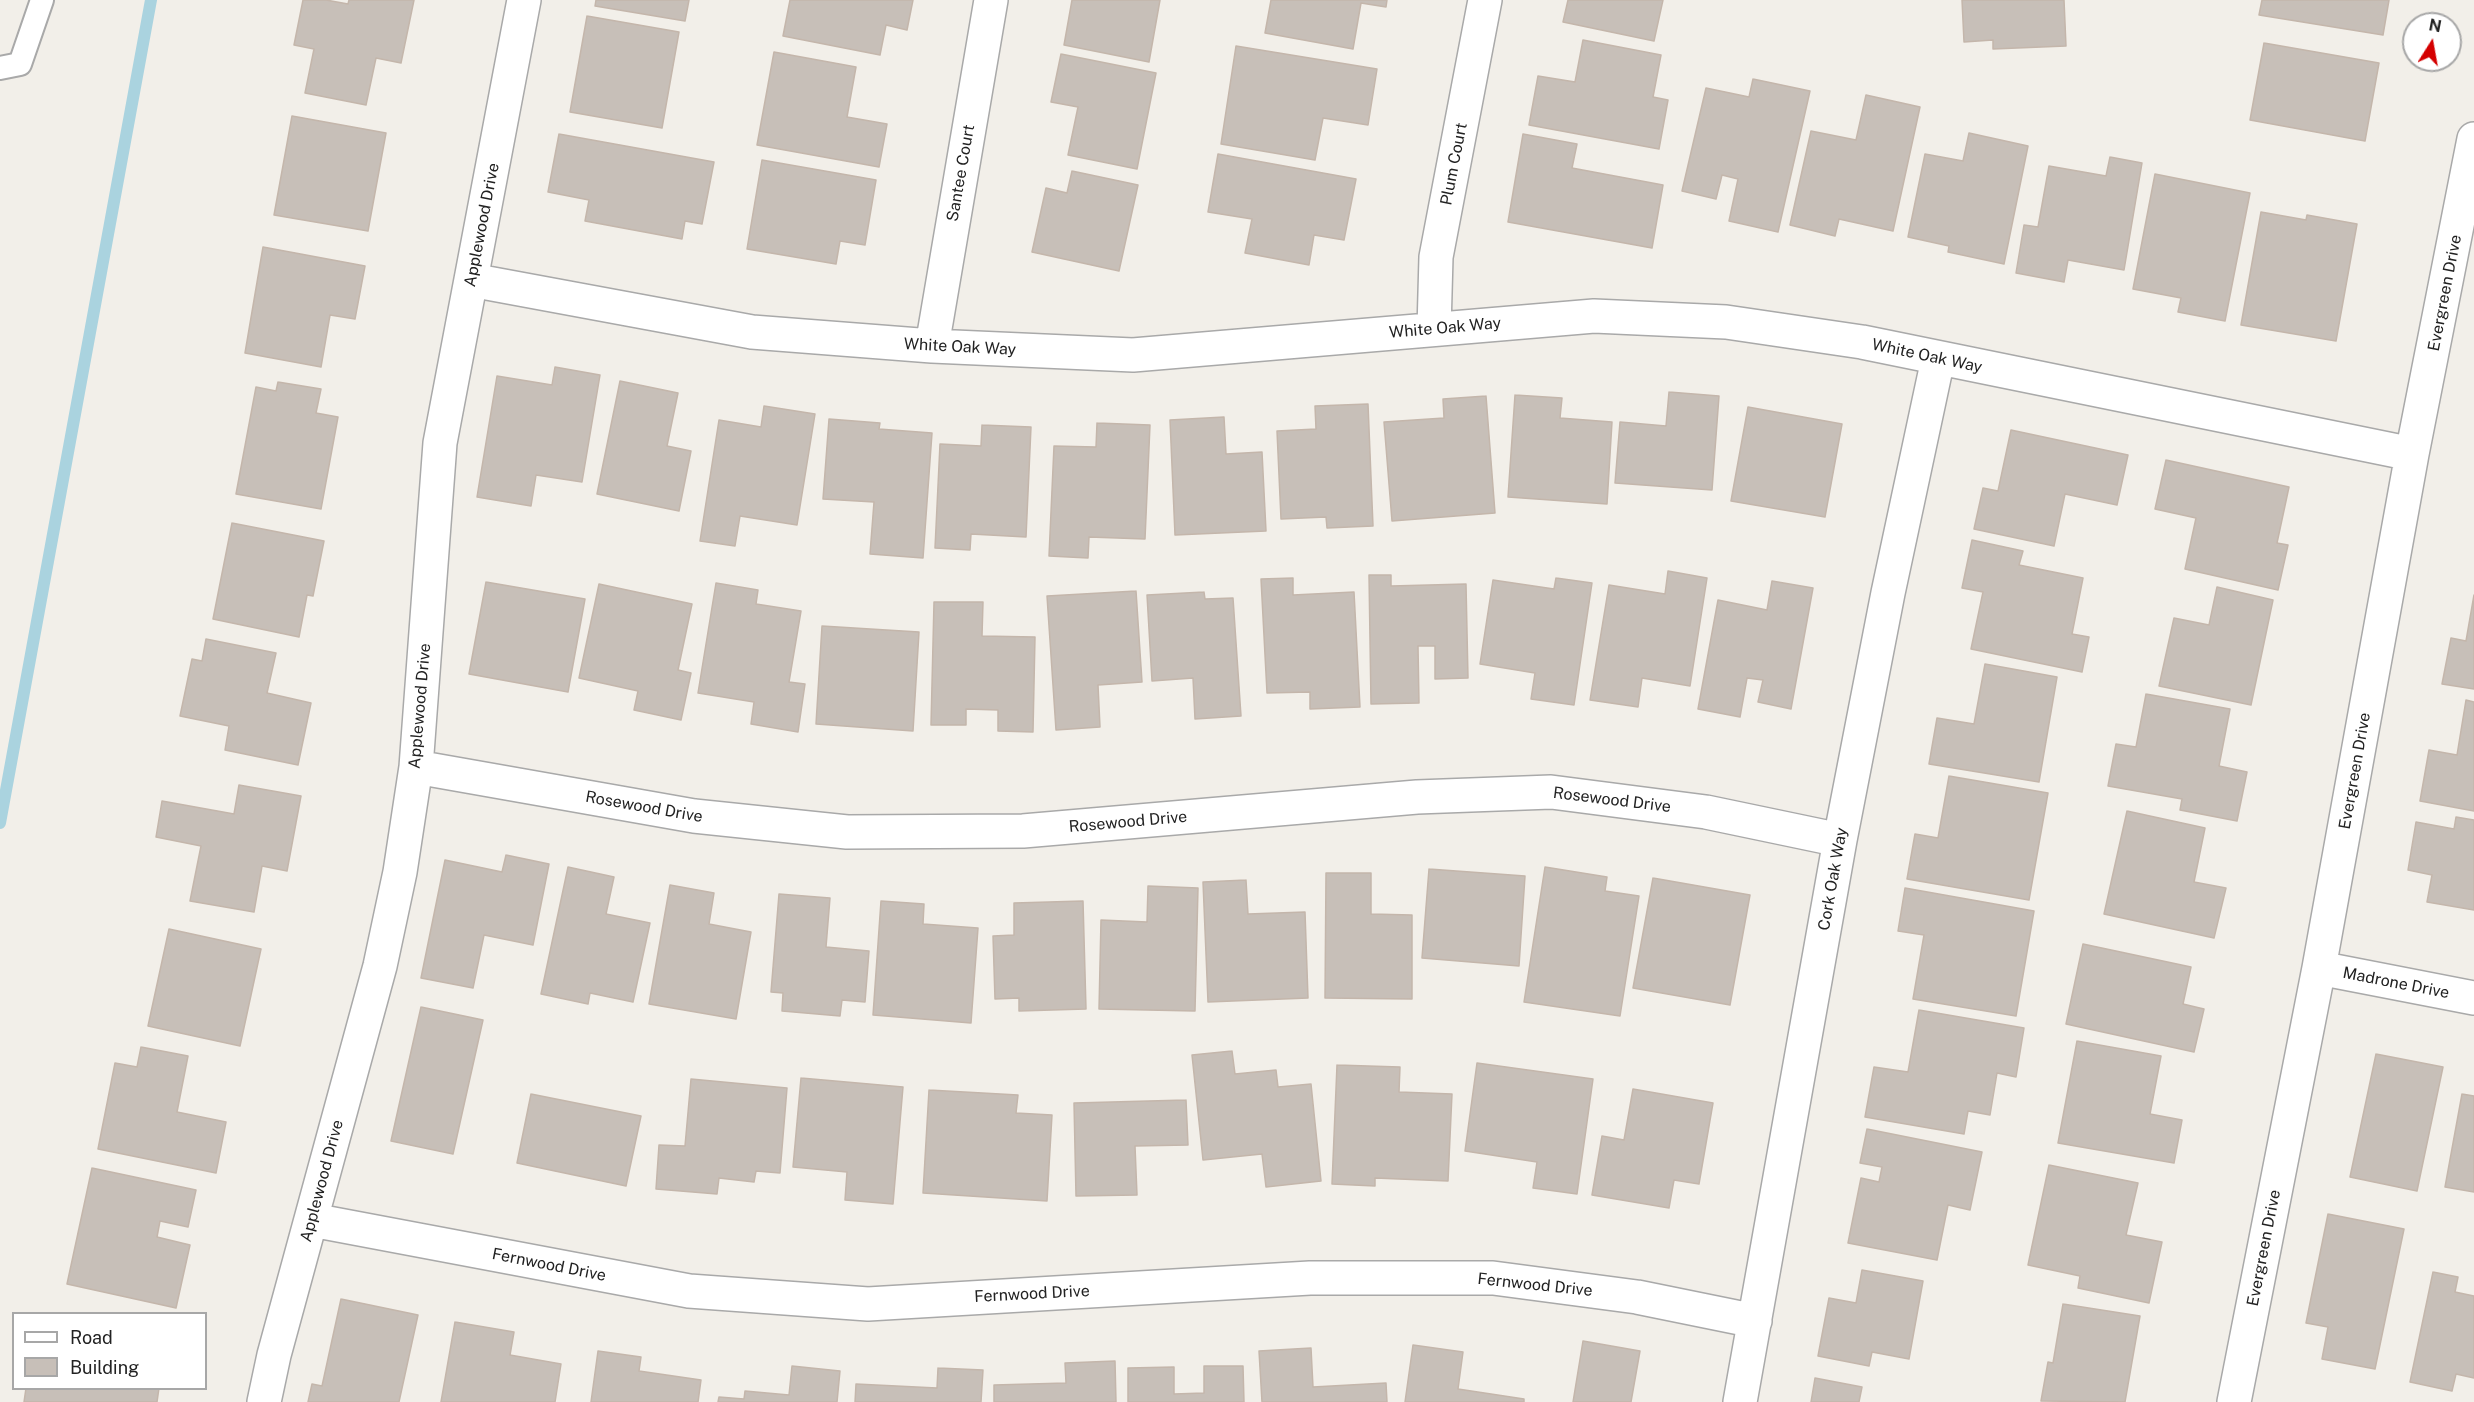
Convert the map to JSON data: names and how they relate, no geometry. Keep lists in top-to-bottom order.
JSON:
{
  "streets": {
    "street": [
      "Plum Court",
      "Santee Court",
      "Applewood Drive",
      "Evergreen Drive",
      "White Oak Way",
      "Rosewood Drive",
      "Cork Oak Way",
      "Madrone Drive",
      "Fernwood Drive"
    ]
  },
  "crossings": [
    ["Plum Court", "White Oak Way"],
    ["Santee Court", "White Oak Way"],
    ["Applewood Drive", "White Oak Way"],
    ["Applewood Drive", "Rosewood Drive"],
    ["Applewood Drive", "Fernwood Drive"],
    ["Evergreen Drive", "White Oak Way"],
    ["Evergreen Drive", "Madrone Drive"],
    ["White Oak Way", "Cork Oak Way"],
    ["Rosewood Drive", "Cork Oak Way"],
    ["Cork Oak Way", "Fernwood Drive"]
  ],
  "legend": ["Road", "Building"],
  "north": "top"
}
